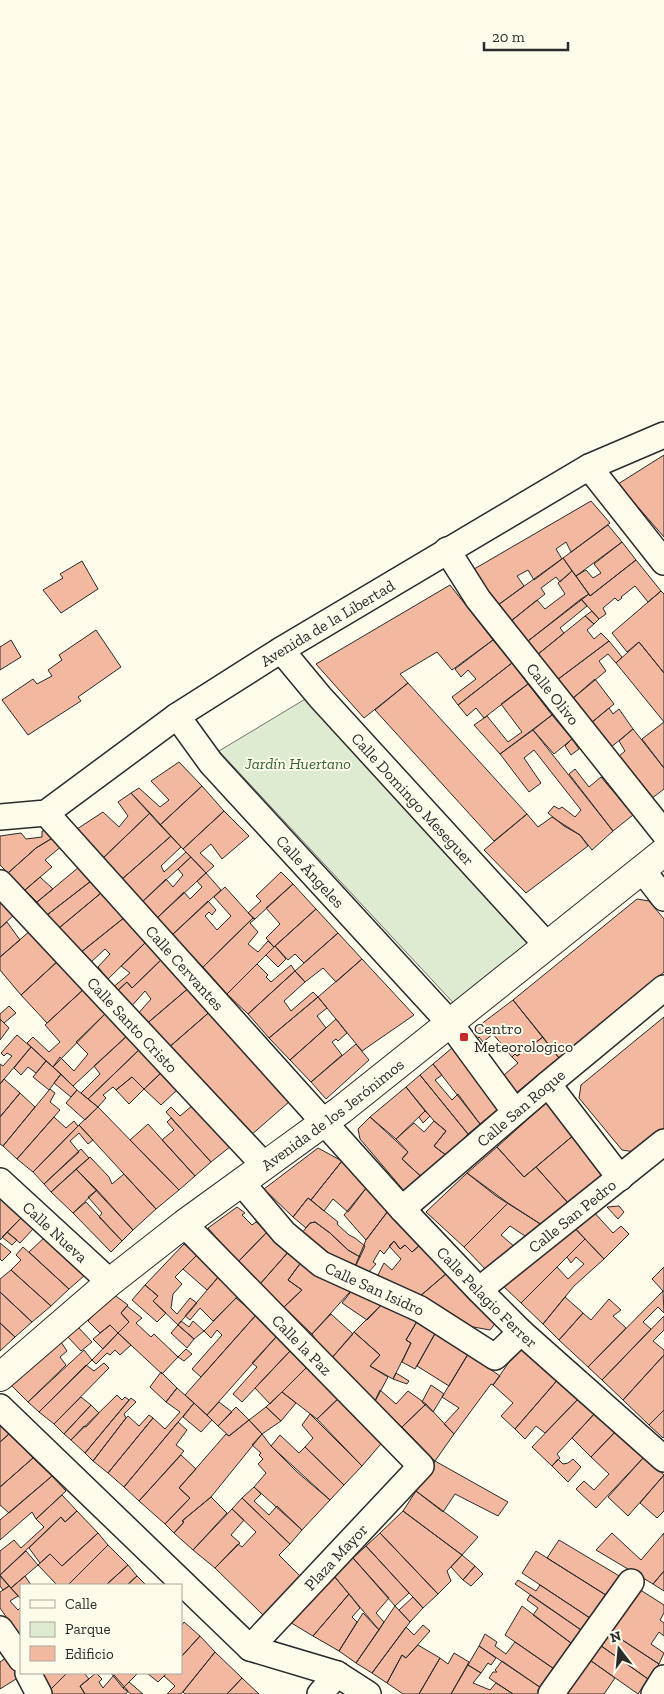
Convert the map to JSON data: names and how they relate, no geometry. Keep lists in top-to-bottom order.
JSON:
{
  "streets": {
    "main road": ["Avenida de los Jerónimos"],
    "street": [
      "Avenida de la Libertad",
      "Calle Olivo",
      "Calle Domingo Meseguer",
      "Calle Ángeles",
      "Calle Cervantes",
      "Calle Santo Cristo",
      "Calle San Roque",
      "Calle San Pedro",
      "Calle Nueva",
      "Calle San Isidro",
      "Calle Pelagio Ferrer",
      "Calle la Paz",
      "Plaza Mayor"
    ]
  },
  "crossings": [
    ["Avenida de la Libertad", "Calle Olivo"],
    ["Avenida de la Libertad", "Calle Domingo Meseguer"],
    ["Avenida de la Libertad", "Calle Ángeles"],
    ["Avenida de la Libertad", "Calle Cervantes"],
    ["Calle Domingo Meseguer", "Avenida de los Jerónimos"],
    ["Calle Ángeles", "Calle San Roque"],
    ["Calle Ángeles", "Avenida de los Jerónimos"],
    ["Calle Cervantes", "Avenida de los Jerónimos"],
    ["Calle Cervantes", "Calle Pelagio Ferrer"],
    ["Calle Santo Cristo", "Avenida de los Jerónimos"],
    ["Calle San Roque", "Calle Pelagio Ferrer"],
    ["Avenida de los Jerónimos", "Calle Nueva"],
    ["Avenida de los Jerónimos", "Calle San Isidro"],
    ["Avenida de los Jerónimos", "Calle Pelagio Ferrer"],
    ["Avenida de los Jerónimos", "Calle la Paz"],
    ["Calle San Pedro", "Calle Pelagio Ferrer"],
    ["Calle San Isidro", "Calle Pelagio Ferrer"],
    ["Calle la Paz", "Plaza Mayor"]
  ],
  "parks": ["Jardín Huertano"],
  "places": {
    "transit": ["Centro Meteorologico"]
  },
  "legend": ["Calle", "Parque", "Edificio"],
  "scale_bar": "20 m",
  "north": "top"
}
